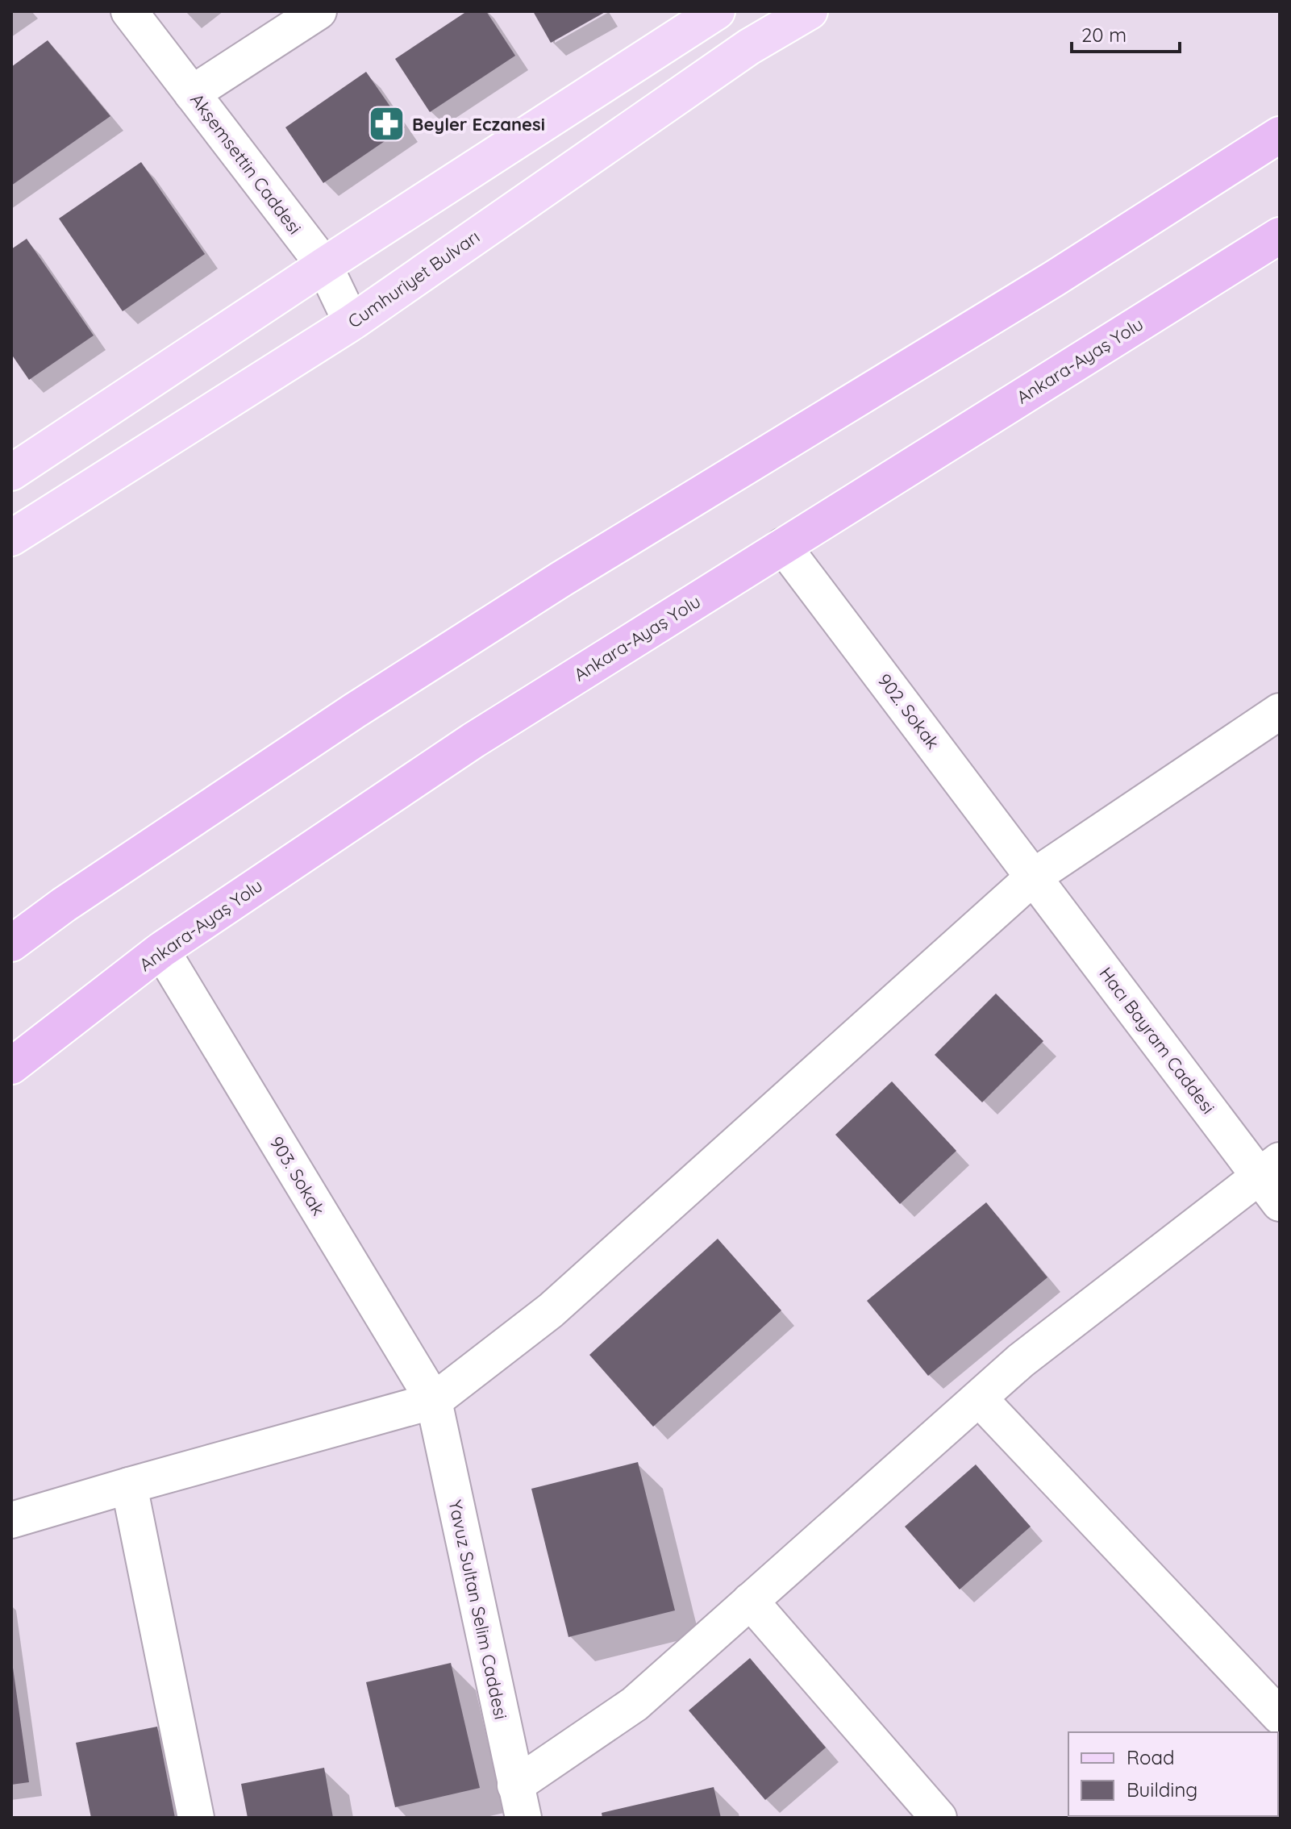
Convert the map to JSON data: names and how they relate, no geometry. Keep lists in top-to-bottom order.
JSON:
{
  "streets": {
    "highway": ["Ankara-Ayaş Yolu"],
    "main road": ["Cumhuriyet Bulvarı"],
    "street": [
      "Akşemsettin Caddesi",
      "902. Sokak",
      "Hacı Bayram Caddesi",
      "903. Sokak",
      "Yavuz Sultan Selim Caddesi"
    ]
  },
  "crossings": [
    ["Akşemsettin Caddesi", "Cumhuriyet Bulvarı"],
    ["Ankara-Ayaş Yolu", "902. Sokak"],
    ["Ankara-Ayaş Yolu", "903. Sokak"],
    ["902. Sokak", "Hacı Bayram Caddesi"],
    ["903. Sokak", "Yavuz Sultan Selim Caddesi"]
  ],
  "places": {
    "pharmacy": ["Beyler Eczanesi"]
  },
  "legend": ["Road", "Building"],
  "scale_bar": "20 m"
}
